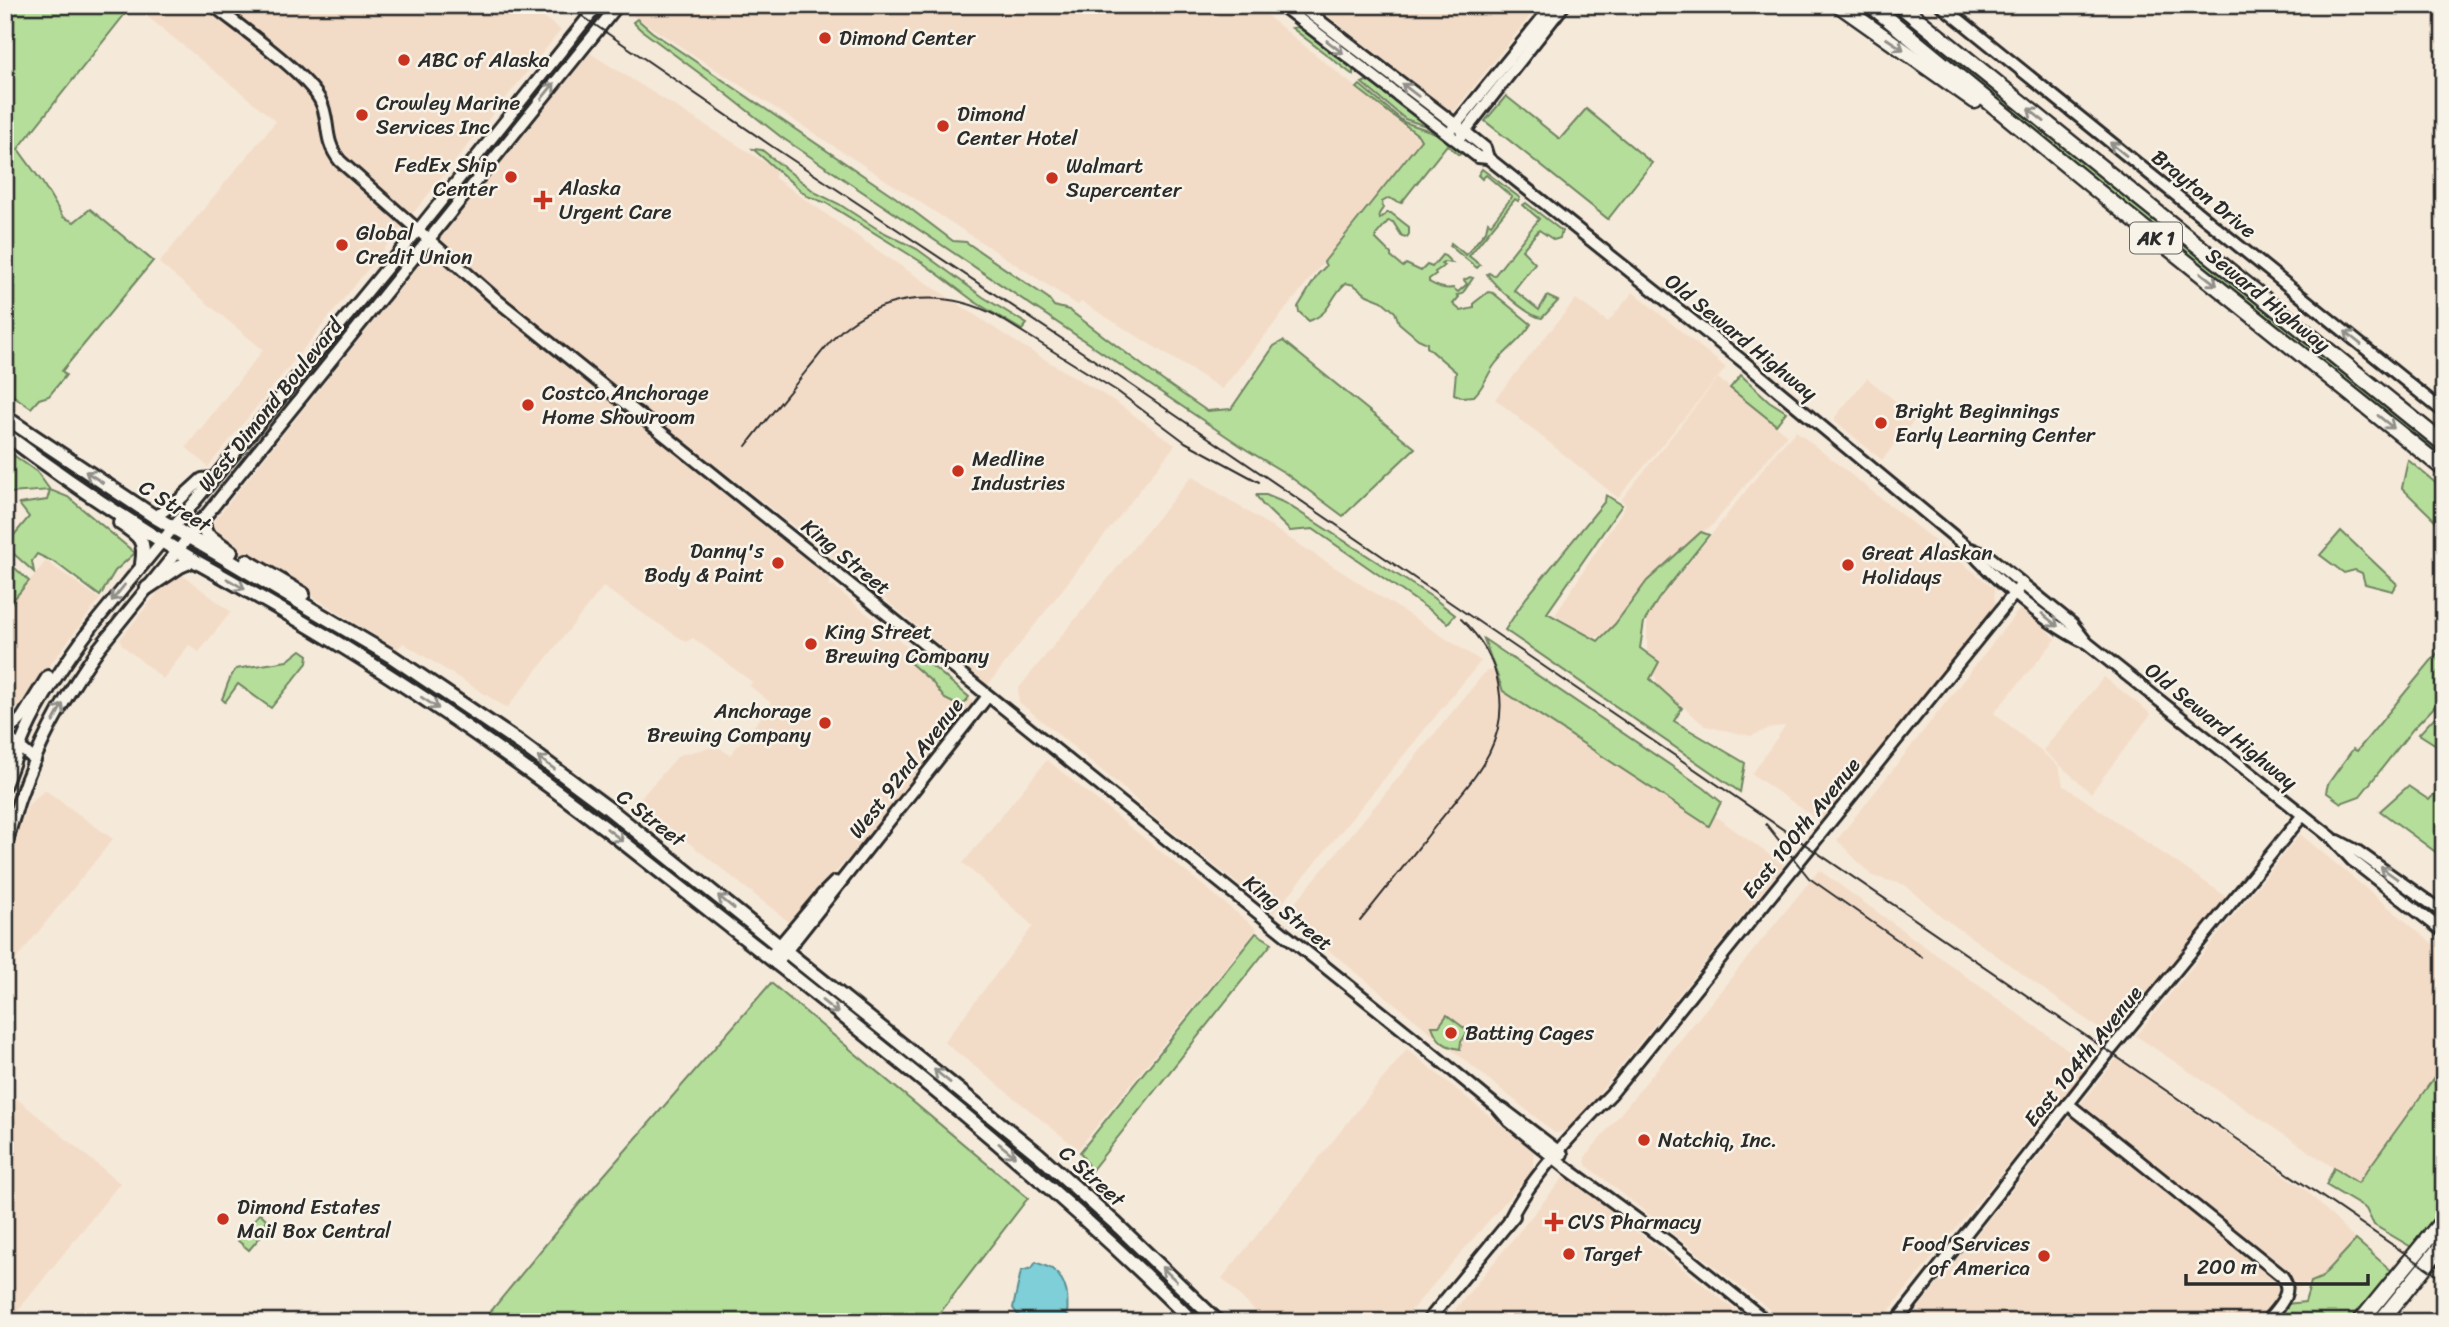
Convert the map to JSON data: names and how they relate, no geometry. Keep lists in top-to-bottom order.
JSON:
{
  "streets": {
    "highway": ["AK 1", "Seward Highway"],
    "main road": ["C Street"],
    "street": [
      "Brayton Drive",
      "Old Seward Highway",
      "West Dimond Boulevard",
      "King Street",
      "West 92nd Avenue",
      "East 100th Avenue",
      "East 104th Avenue"
    ]
  },
  "crossings": [
    ["Old Seward Highway", "East 100th Avenue"],
    ["Old Seward Highway", "East 104th Avenue"],
    ["West Dimond Boulevard", "C Street"],
    ["West Dimond Boulevard", "King Street"],
    ["C Street", "West 92nd Avenue"],
    ["King Street", "West 92nd Avenue"],
    ["King Street", "East 100th Avenue"]
  ],
  "one_way": ["Brayton Drive"],
  "places": {
    "other": [
      "Dimond Center",
      "ABC of Alaska",
      "Crowley Marine Services Inc",
      "Dimond Center Hotel",
      "FedEx Ship Center",
      "Walmart Supercenter",
      "Global Credit Union",
      "Costco Anchorage Home Showroom",
      "Bright Beginnings Early Learning Center",
      "Medline Industries",
      "Danny's Body & Paint",
      "Great Alaskan Holidays",
      "King Street Brewing Company",
      "Anchorage Brewing Company",
      "Batting Cages",
      "Natchiq, Inc.",
      "Dimond Estates Mail Box Central",
      "Target",
      "Food Services of America"
    ],
    "health": ["Alaska Urgent Care", "CVS Pharmacy"]
  },
  "scale_bar": "200 m"
}
